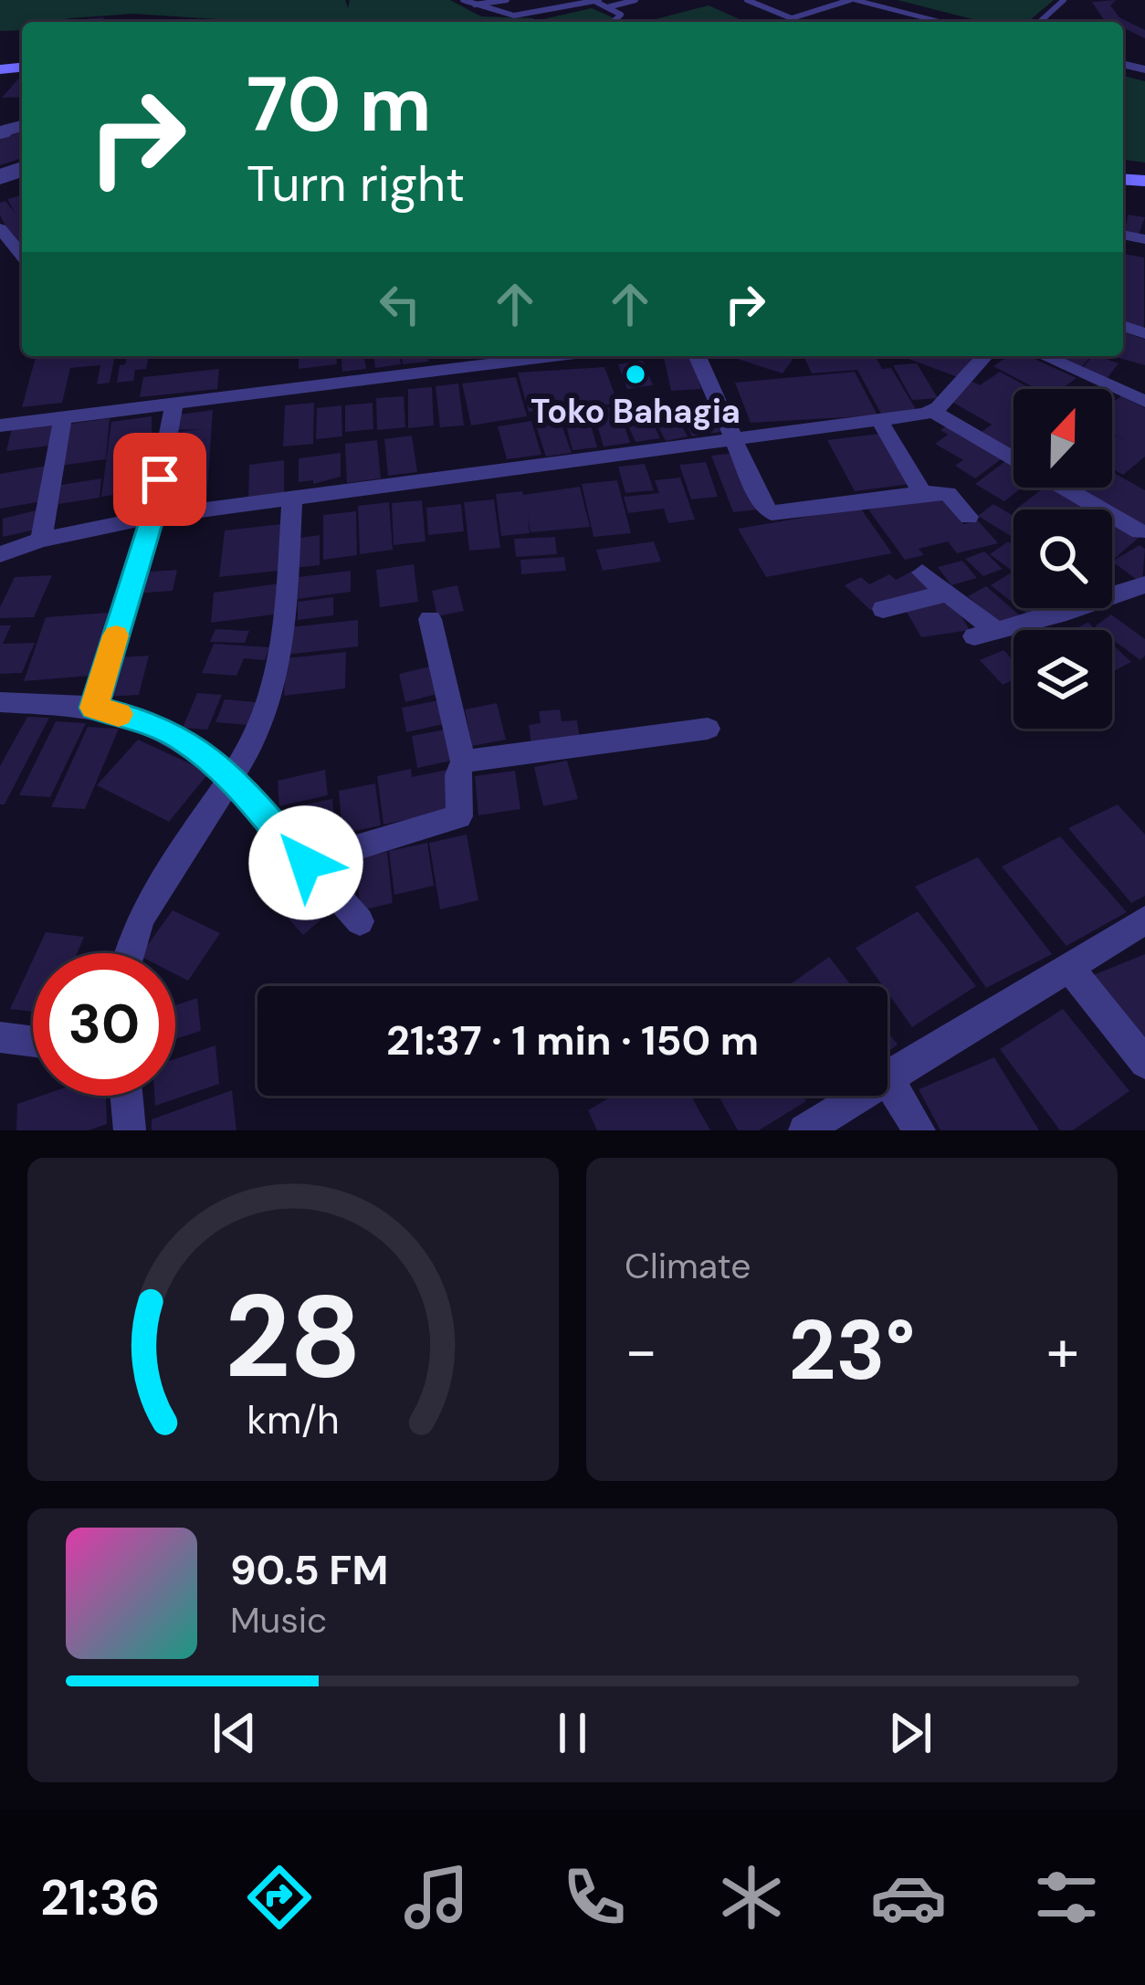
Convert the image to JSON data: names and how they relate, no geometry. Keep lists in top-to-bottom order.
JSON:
{
  "places": ["Toko Bahagia"],
  "north": "top",
  "page": {
    "turn": ["70 m", "Turn right"],
    "limit": "30",
    "trip": "21:37 · 1 min · 150 m",
    "tile": "Climate",
    "heat": ["−", "23°", "+"],
    "song": ["90.5 FM", "Music"],
    "tabs": "21:36",
    "gauge": ["28", "km/h"]
  }
}
